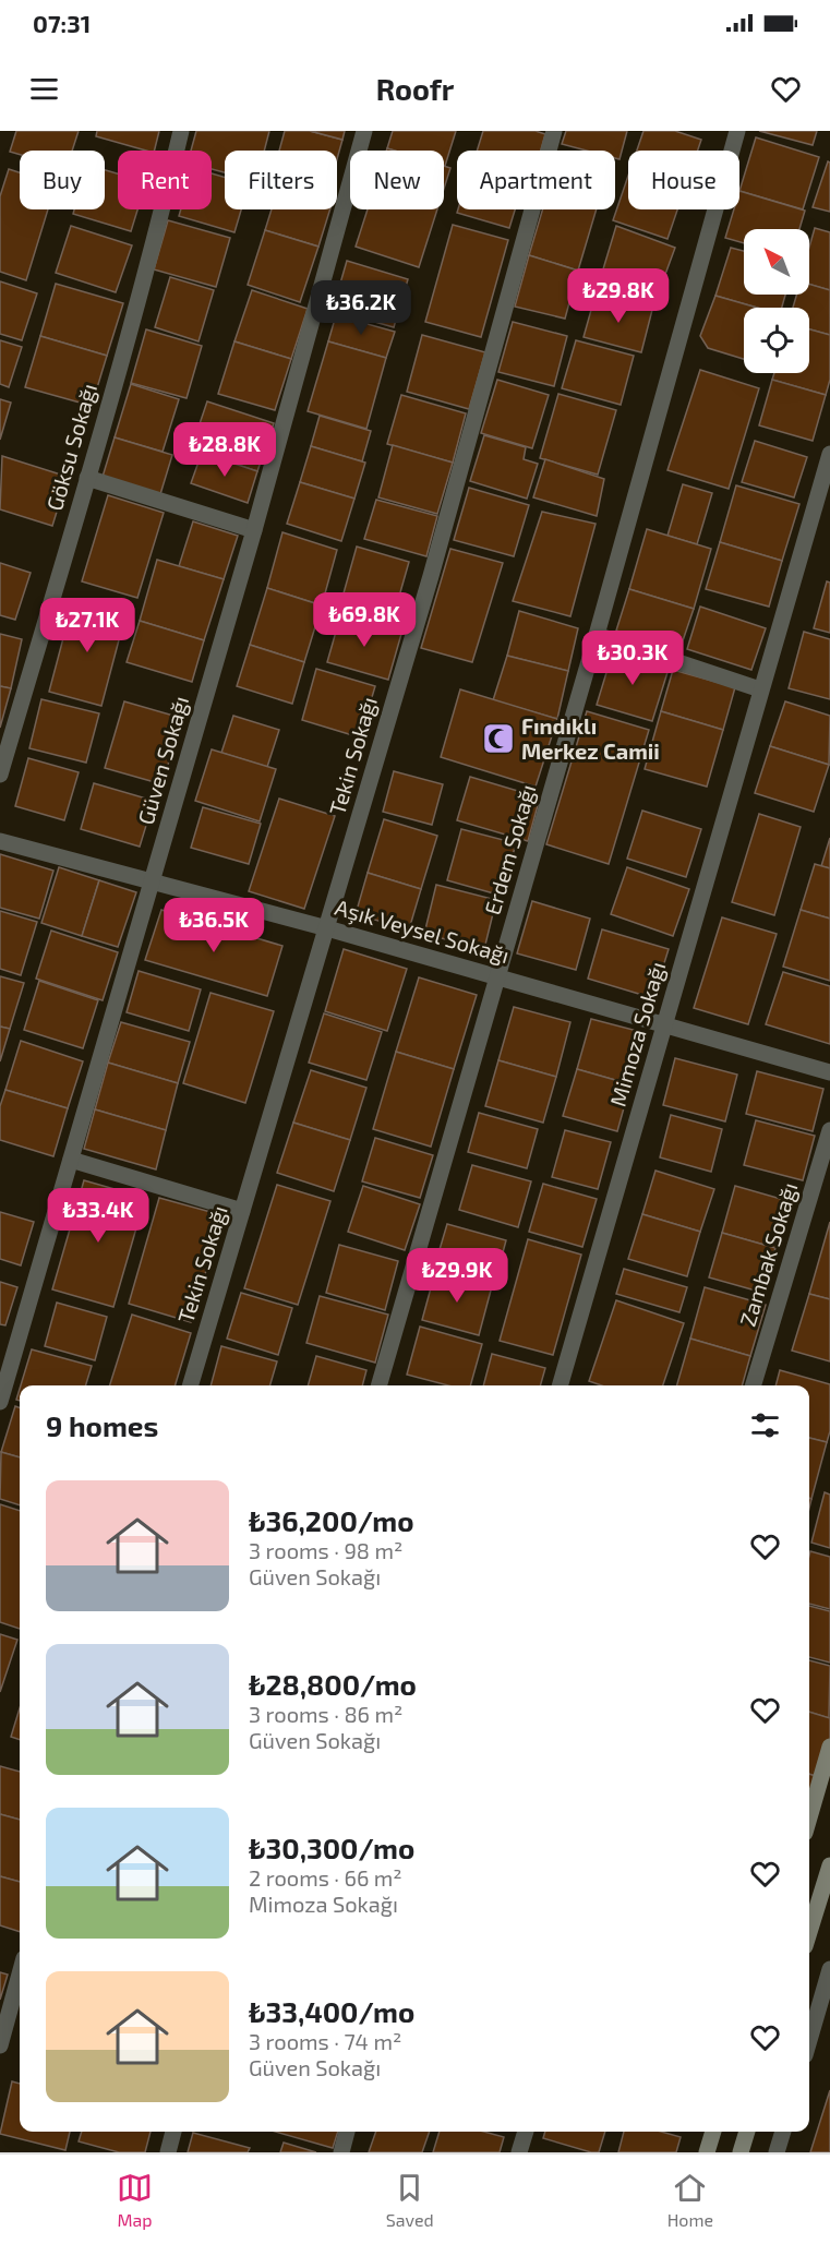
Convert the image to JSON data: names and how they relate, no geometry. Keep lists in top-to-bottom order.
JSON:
{
  "streets": {
    "street": [
      "Göksu Sokağı",
      "Tekin Sokağı",
      "Güven Sokağı",
      "Erdem Sokağı",
      "Aşık Veysel Sokağı",
      "Mimoza Sokağı",
      "Zambak Sokağı"
    ]
  },
  "crossings": [
    ["Tekin Sokağı", "Aşık Veysel Sokağı"],
    ["Güven Sokağı", "Aşık Veysel Sokağı"],
    ["Erdem Sokağı", "Aşık Veysel Sokağı"],
    ["Aşık Veysel Sokağı", "Mimoza Sokağı"]
  ],
  "places": {
    "mosque": ["Fındıklı Merkez Camii"]
  },
  "north": "top left",
  "page": {
    "status": "07:31",
    "header": "Roofr",
    "chip": [
      "Buy",
      "Rent",
      "Filters",
      "New",
      "Apartment",
      "House"
    ],
    "price": [
      "₺29.8K",
      "₺36.2K",
      "₺28.8K",
      "₺69.8K",
      "₺27.1K",
      "₺30.3K",
      "₺36.5K",
      "₺33.4K",
      "₺29.9K"
    ],
    "heading": "9 homes",
    "list": [
      {
        "name": "₺36,200/mo",
        "note": "3 rooms · 98 m² · Güven Sokağı"
      },
      {
        "name": "₺28,800/mo",
        "note": "3 rooms · 86 m² · Güven Sokağı"
      },
      {
        "name": "₺30,300/mo",
        "note": "2 rooms · 66 m² · Mimoza Sokağı"
      },
      {
        "name": "₺33,400/mo",
        "note": "3 rooms · 74 m² · Güven Sokağı"
      }
    ],
    "tabs": ["Map", "Saved", "Home"]
  }
}
